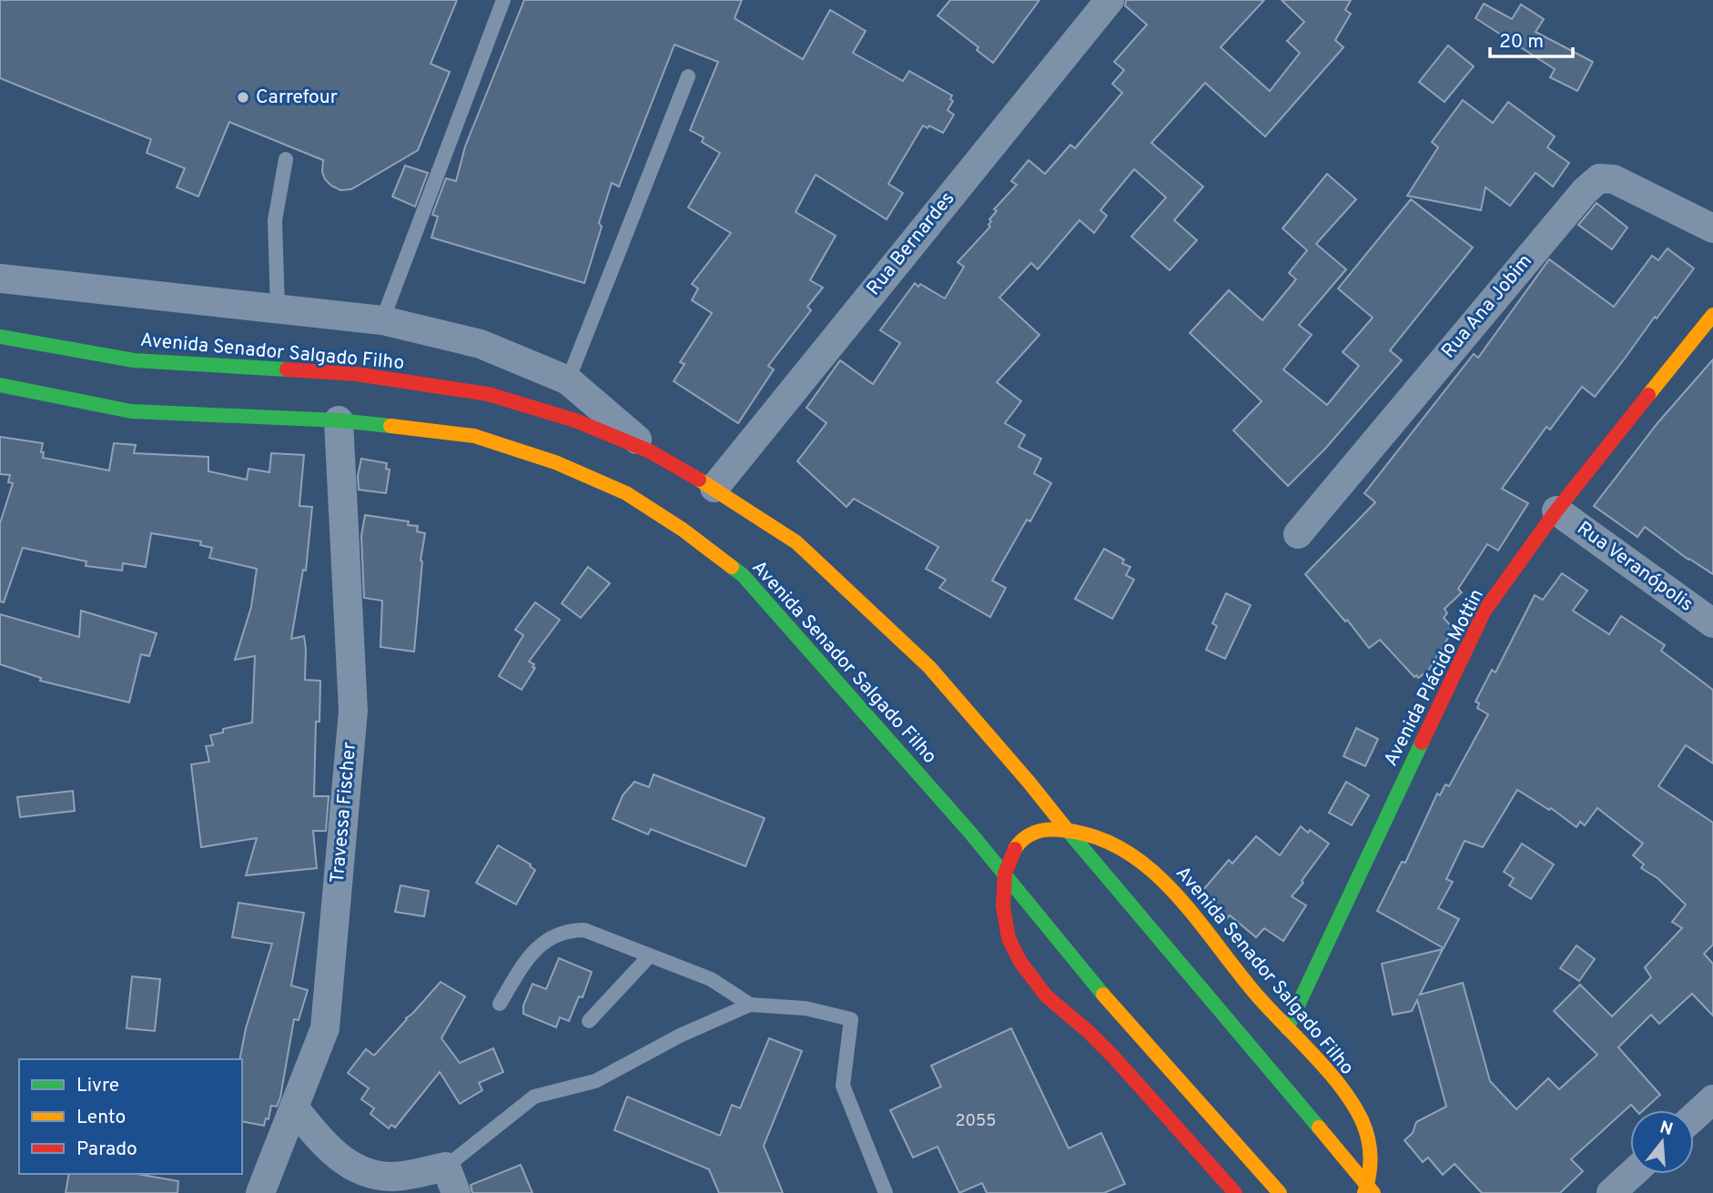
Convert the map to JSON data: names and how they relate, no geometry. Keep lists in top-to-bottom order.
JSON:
{
  "streets": {
    "main road": ["Avenida Senador Salgado Filho", "Avenida Plácido Mottin"],
    "street": [
      "Rua Bernardes",
      "Rua Ana Jobim",
      "Rua Veranópolis",
      "Travessa Fischer"
    ]
  },
  "crossings": [
    ["Rua Bernardes", "Avenida Senador Salgado Filho"],
    ["Avenida Senador Salgado Filho", "Avenida Plácido Mottin"],
    ["Avenida Senador Salgado Filho", "Travessa Fischer"],
    ["Rua Veranópolis", "Avenida Plácido Mottin"]
  ],
  "places": ["Carrefour"],
  "house_numbers": ["2055"],
  "legend": ["Livre", "Lento", "Parado"],
  "scale_bar": "20 m",
  "north": "top"
}
